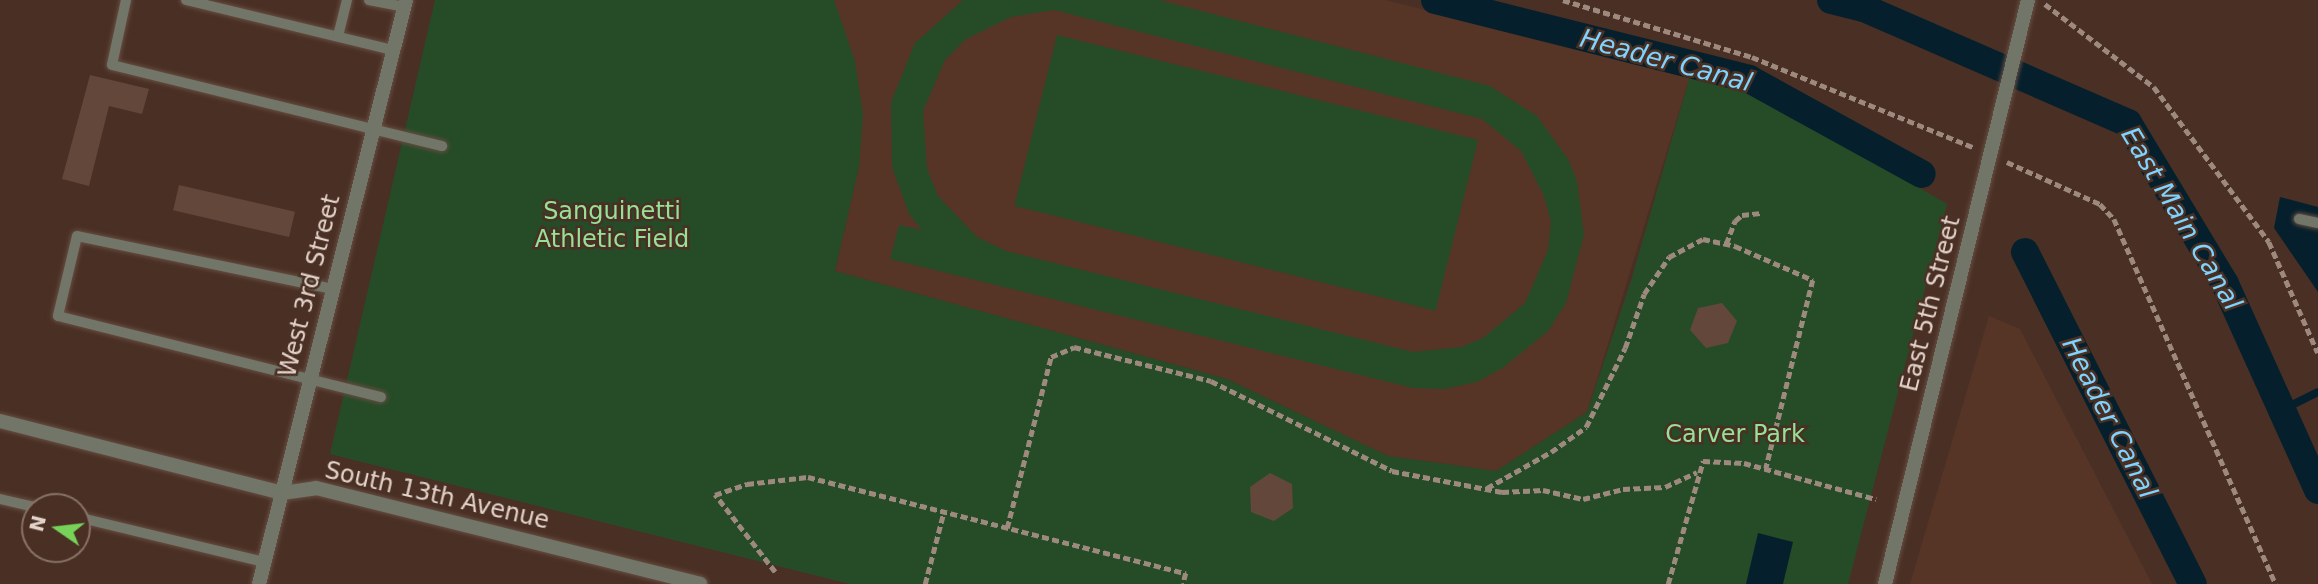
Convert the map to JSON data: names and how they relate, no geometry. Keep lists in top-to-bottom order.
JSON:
{
  "streets": {
    "street": ["West 3rd Street", "East 5th Street", "South 13th Avenue"]
  },
  "crossings": [
    ["West 3rd Street", "South 13th Avenue"]
  ],
  "water": ["Header Canal", "East Main Canal"],
  "parks": ["Sanguinetti Athletic Field", "Carver Park"],
  "north": "left"
}
